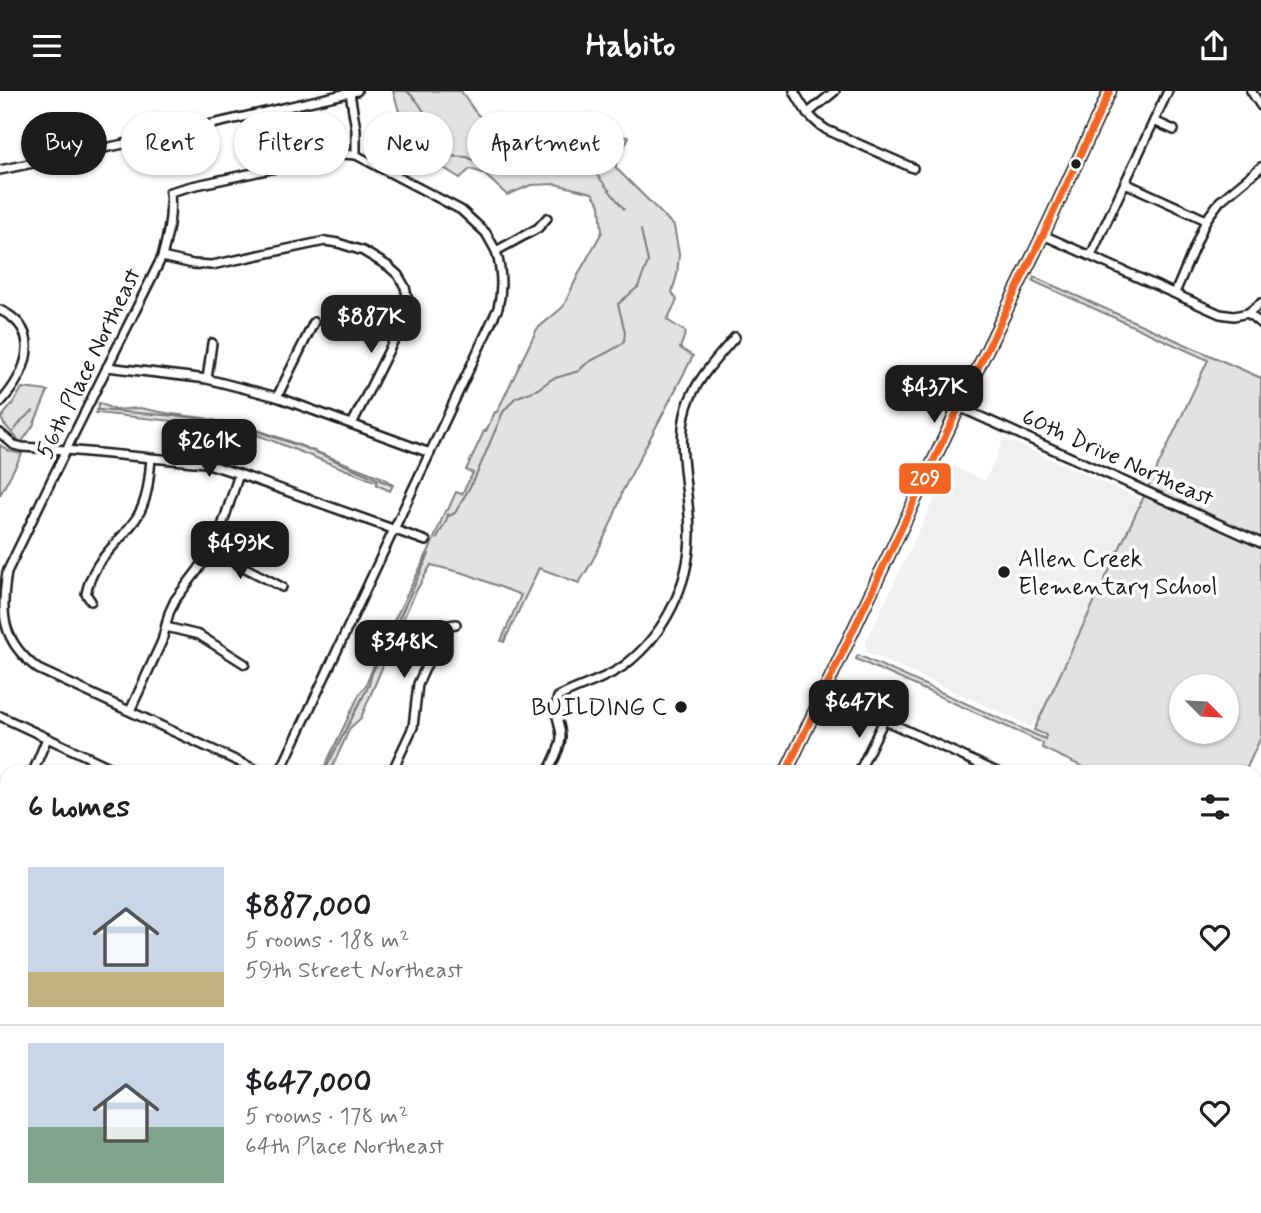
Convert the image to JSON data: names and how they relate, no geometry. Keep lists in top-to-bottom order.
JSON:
{
  "streets": {
    "street": ["56th Place Northeast", "60th Drive Northeast"]
  },
  "places": ["Allen Creek Elementary School", "BUILDING C"],
  "lines": ["transit line 209"],
  "north": "bottom right",
  "page": {
    "header": "Habito",
    "chip": [
      "Buy",
      "Rent",
      "Filters",
      "New",
      "Apartment"
    ],
    "price": [
      "$887K",
      "$437K",
      "$261K",
      "$493K",
      "$348K",
      "$647K"
    ],
    "heading": "6 homes",
    "list": [
      {
        "name": "$887,000",
        "note": "5 rooms · 188 m² · 59th Street Northeast"
      },
      {
        "name": "$647,000",
        "note": "5 rooms · 178 m² · 64th Place Northeast"
      }
    ]
  }
}
